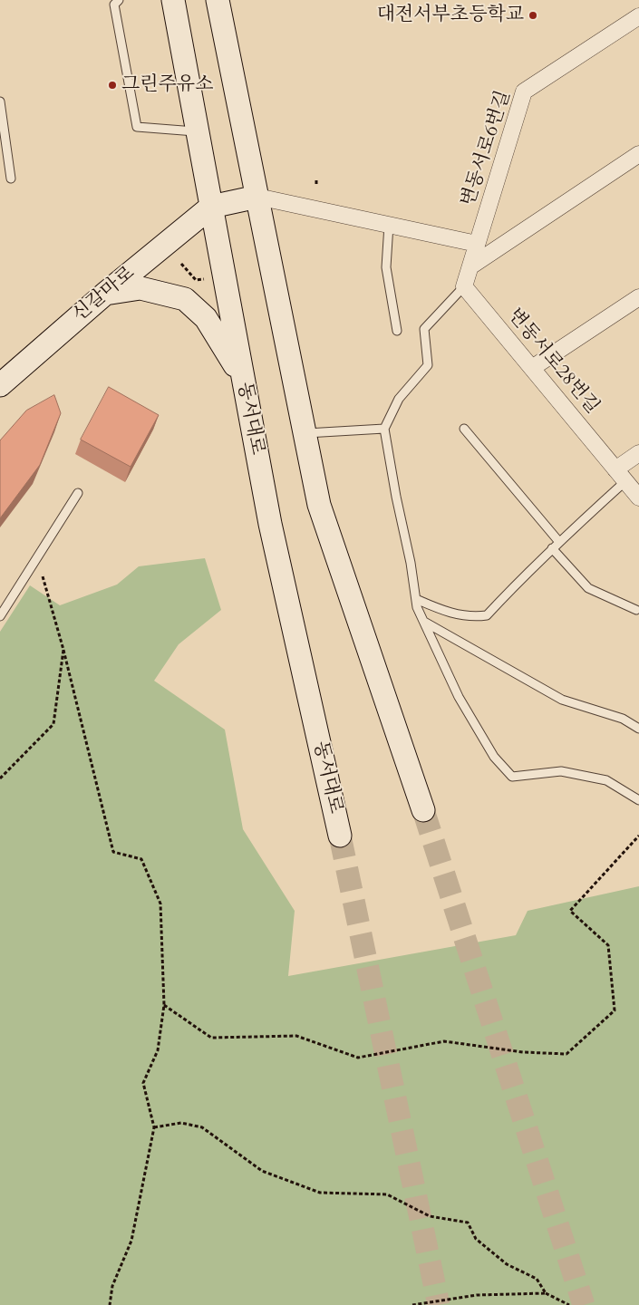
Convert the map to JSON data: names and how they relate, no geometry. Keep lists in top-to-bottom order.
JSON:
{
  "streets": {
    "street": [
      "변동서로6번길",
      "신갈마로",
      "변동서로28번길",
      "동서대로"
    ]
  },
  "crossings": [
    ["신갈마로", "동서대로"]
  ],
  "places": ["대전서부초등학교", "그린주유소"]
}
